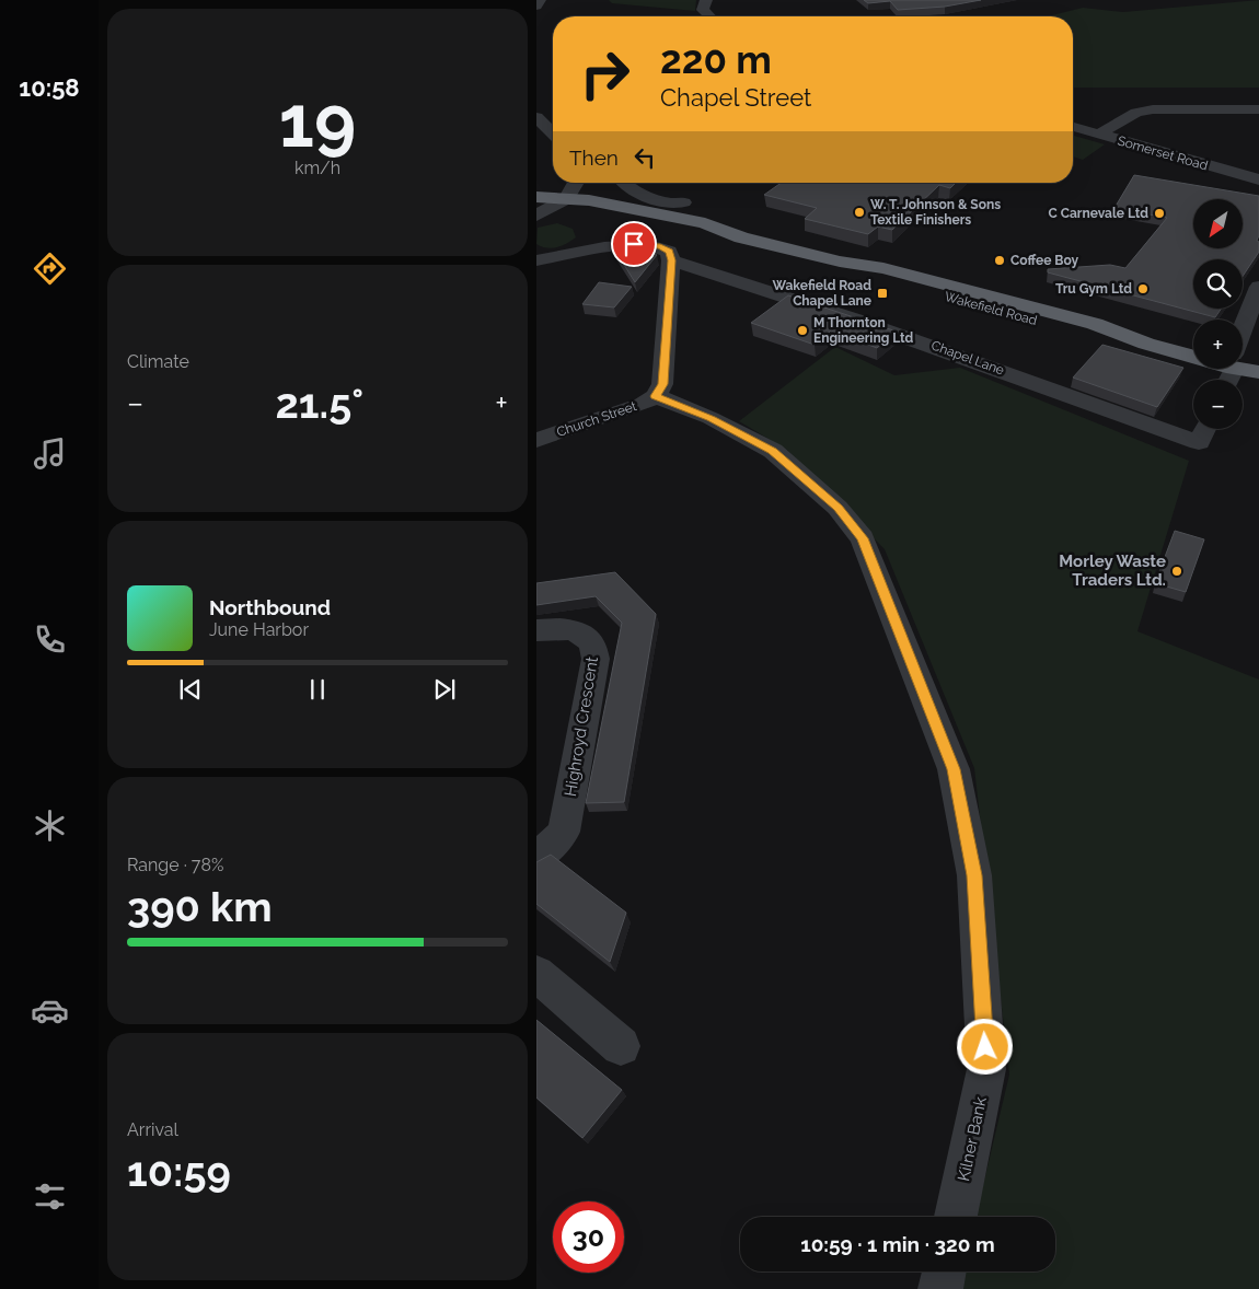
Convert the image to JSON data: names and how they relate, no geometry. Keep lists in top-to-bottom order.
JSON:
{
  "streets": {
    "highway": ["Wakefield Road"],
    "street": [
      "Somerset Road",
      "Chapel Lane",
      "Church Street",
      "Highroyd Crescent",
      "Kilner Bank"
    ]
  },
  "crossings": [
    ["Church Street", "Kilner Bank"]
  ],
  "places": {
    "other": [
      "W. T. Johnson & Sons Textile Finishers",
      "C Carnevale Ltd",
      "Coffee Boy",
      "Tru Gym Ltd",
      "M Thornton Engineering Ltd",
      "Morley Waste Traders Ltd."
    ],
    "transit": ["Wakefield Road Chapel Lane"]
  },
  "north": "bottom left",
  "page": {
    "tabs": "10:58",
    "tile": [
      ["19", "km/h"],
      "Climate",
      ["Range · 78%", "390 km"],
      ["Arrival", "10:59"]
    ],
    "turn": ["220 m", "Chapel Street"],
    "then": "Then",
    "map_buttons": ["+", "−"],
    "heat": ["−", "21.5°", "+"],
    "song": ["Northbound", "June Harbor"],
    "limit": "30",
    "trip": "10:59 · 1 min · 320 m"
  }
}
